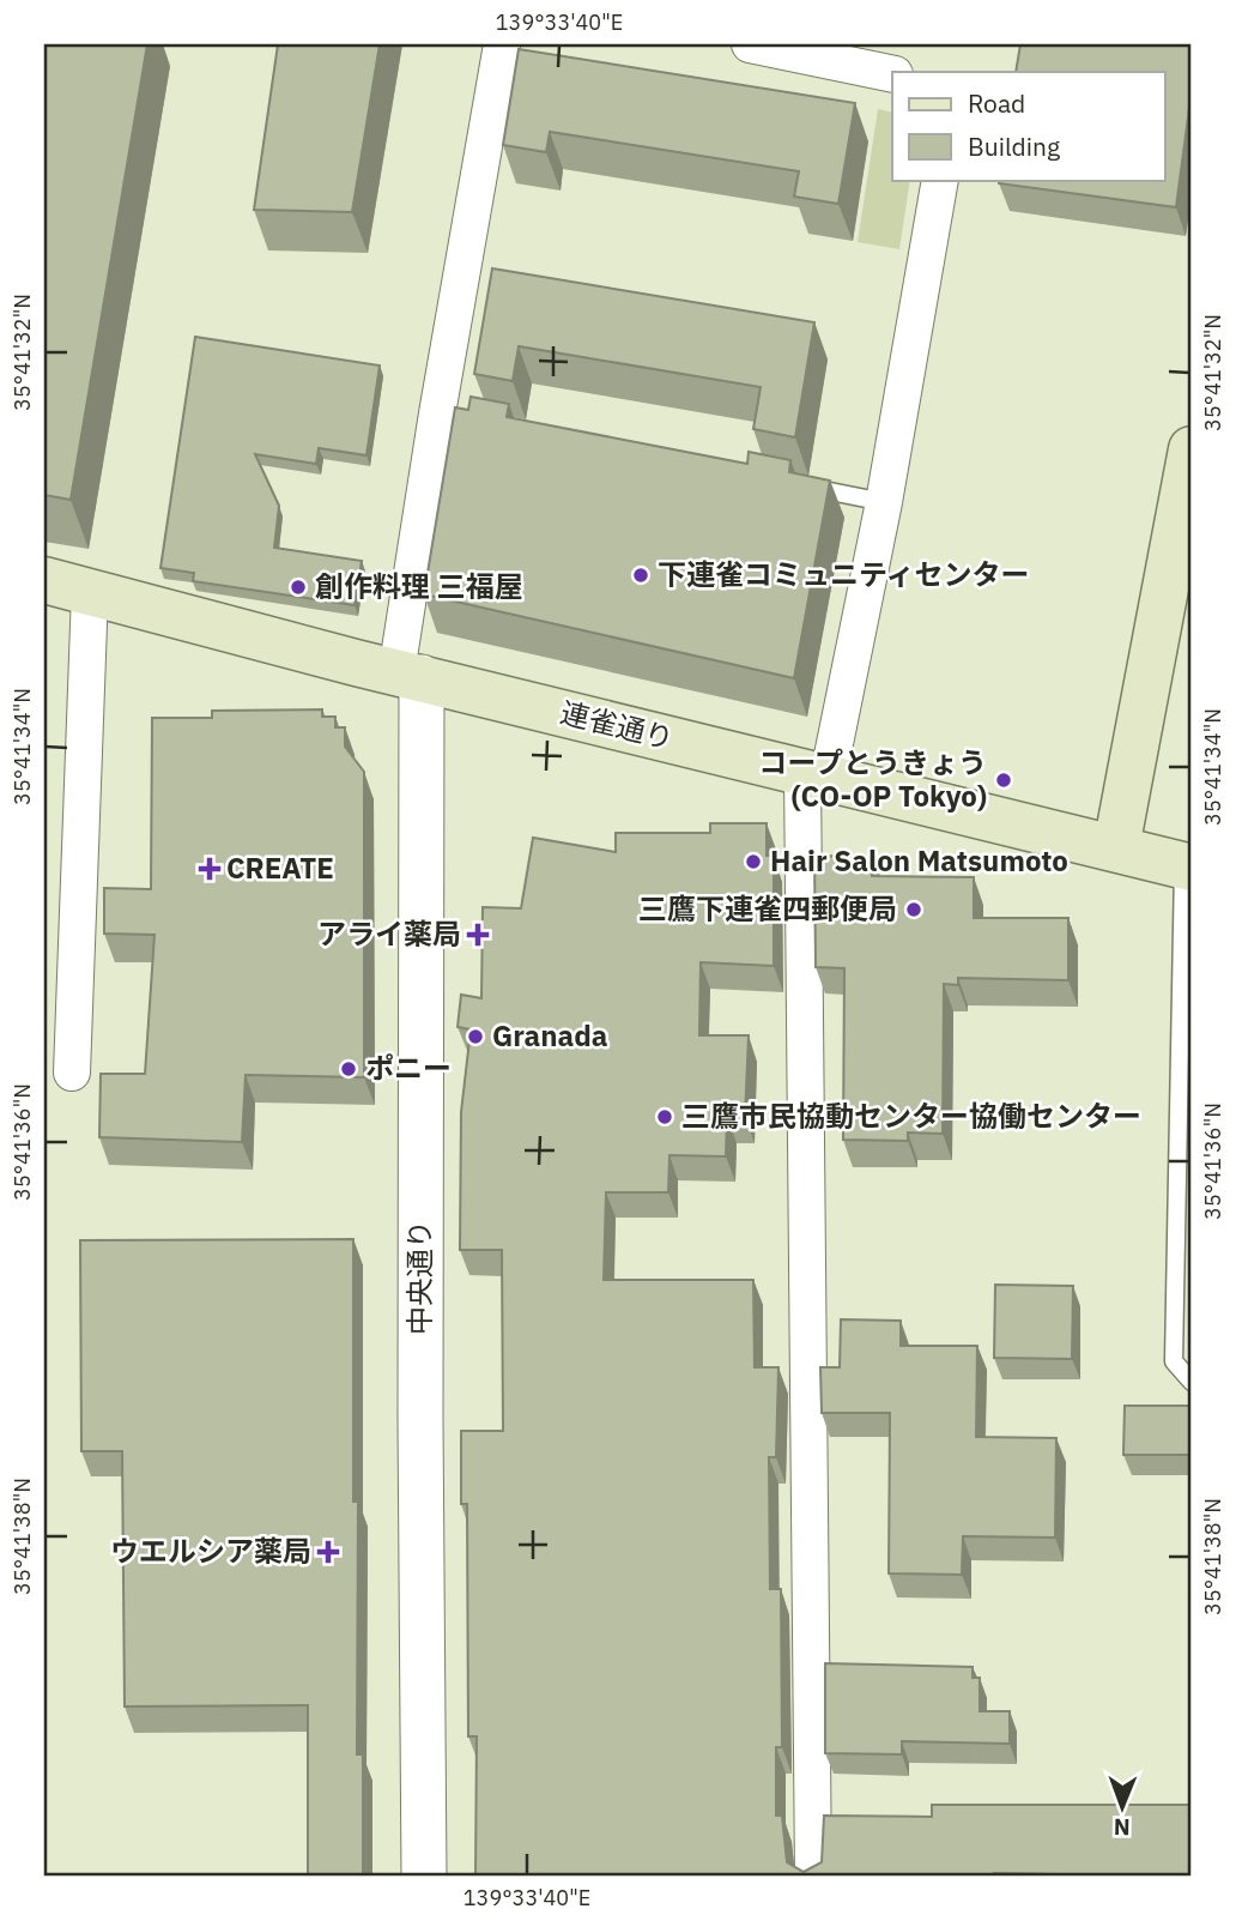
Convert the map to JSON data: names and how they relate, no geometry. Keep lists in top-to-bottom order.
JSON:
{
  "streets": {
    "main road": ["連雀通り"],
    "street": ["中央通り"]
  },
  "crossings": [
    ["連雀通り", "中央通り"]
  ],
  "places": {
    "other": [
      "下連雀コミュニティセンター",
      "創作料理 三福屋",
      "コープとうきょう (CO-OP Tokyo)",
      "Hair Salon Matsumoto",
      "三鷹下連雀四郵便局",
      "Granada",
      "ポニー",
      "三鷹市民協動センター協働センター"
    ],
    "health": ["CREATE", "アライ薬局", "ウエルシア薬局"]
  },
  "legend": ["Road", "Building"],
  "north": "bottom",
  "coordinates": [
    "139°33'40\"E",
    "35°41'32\"N",
    "35°41'34\"N",
    "35°41'36\"N",
    "35°41'38\"N"
  ]
}
